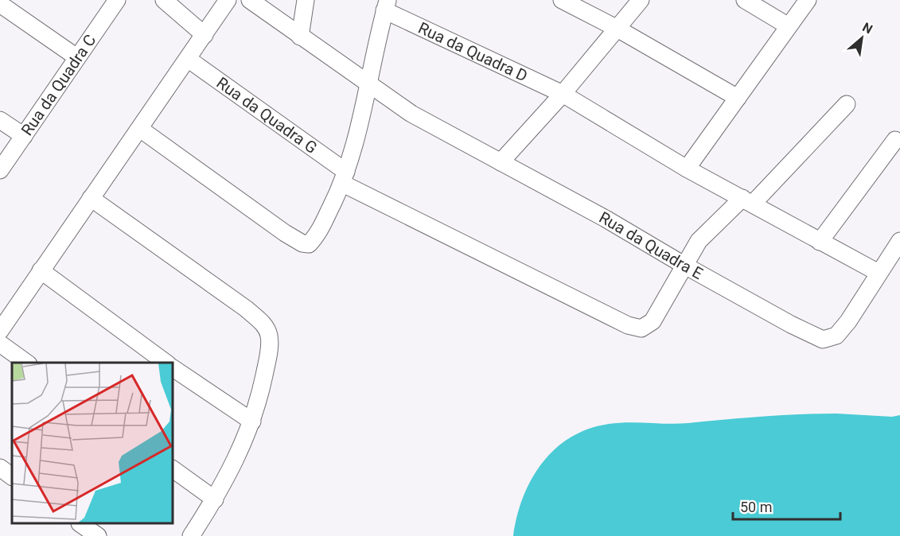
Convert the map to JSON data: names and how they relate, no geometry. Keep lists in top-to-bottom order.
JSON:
{
  "streets": {
    "street": [
      "Rua da Quadra D",
      "Rua da Quadra C",
      "Rua da Quadra G",
      "Rua da Quadra E"
    ]
  },
  "crossings": [
    ["Rua da Quadra D", "Rua da Quadra G"],
    ["Rua da Quadra D", "Rua da Quadra E"],
    ["Rua da Quadra G", "Rua da Quadra E"]
  ],
  "scale_bar": "50 m",
  "north": "top right"
}
